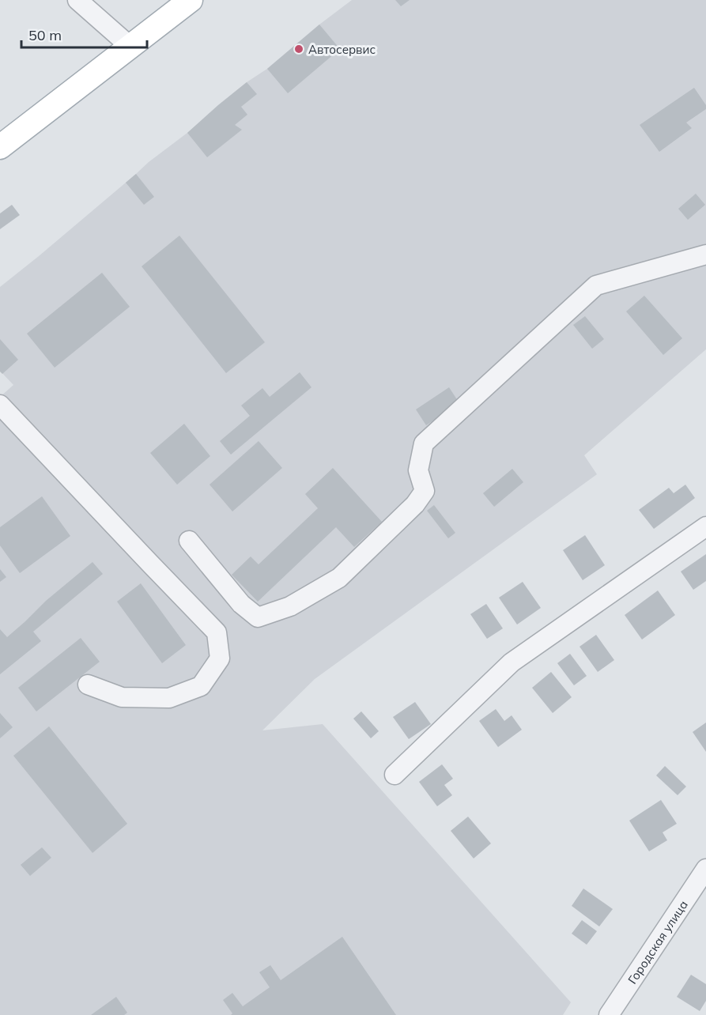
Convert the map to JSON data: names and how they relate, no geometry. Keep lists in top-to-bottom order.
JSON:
{
  "streets": {
    "street": ["Городская улица"]
  },
  "places": ["Автосервис"],
  "scale_bar": "50 m"
}
